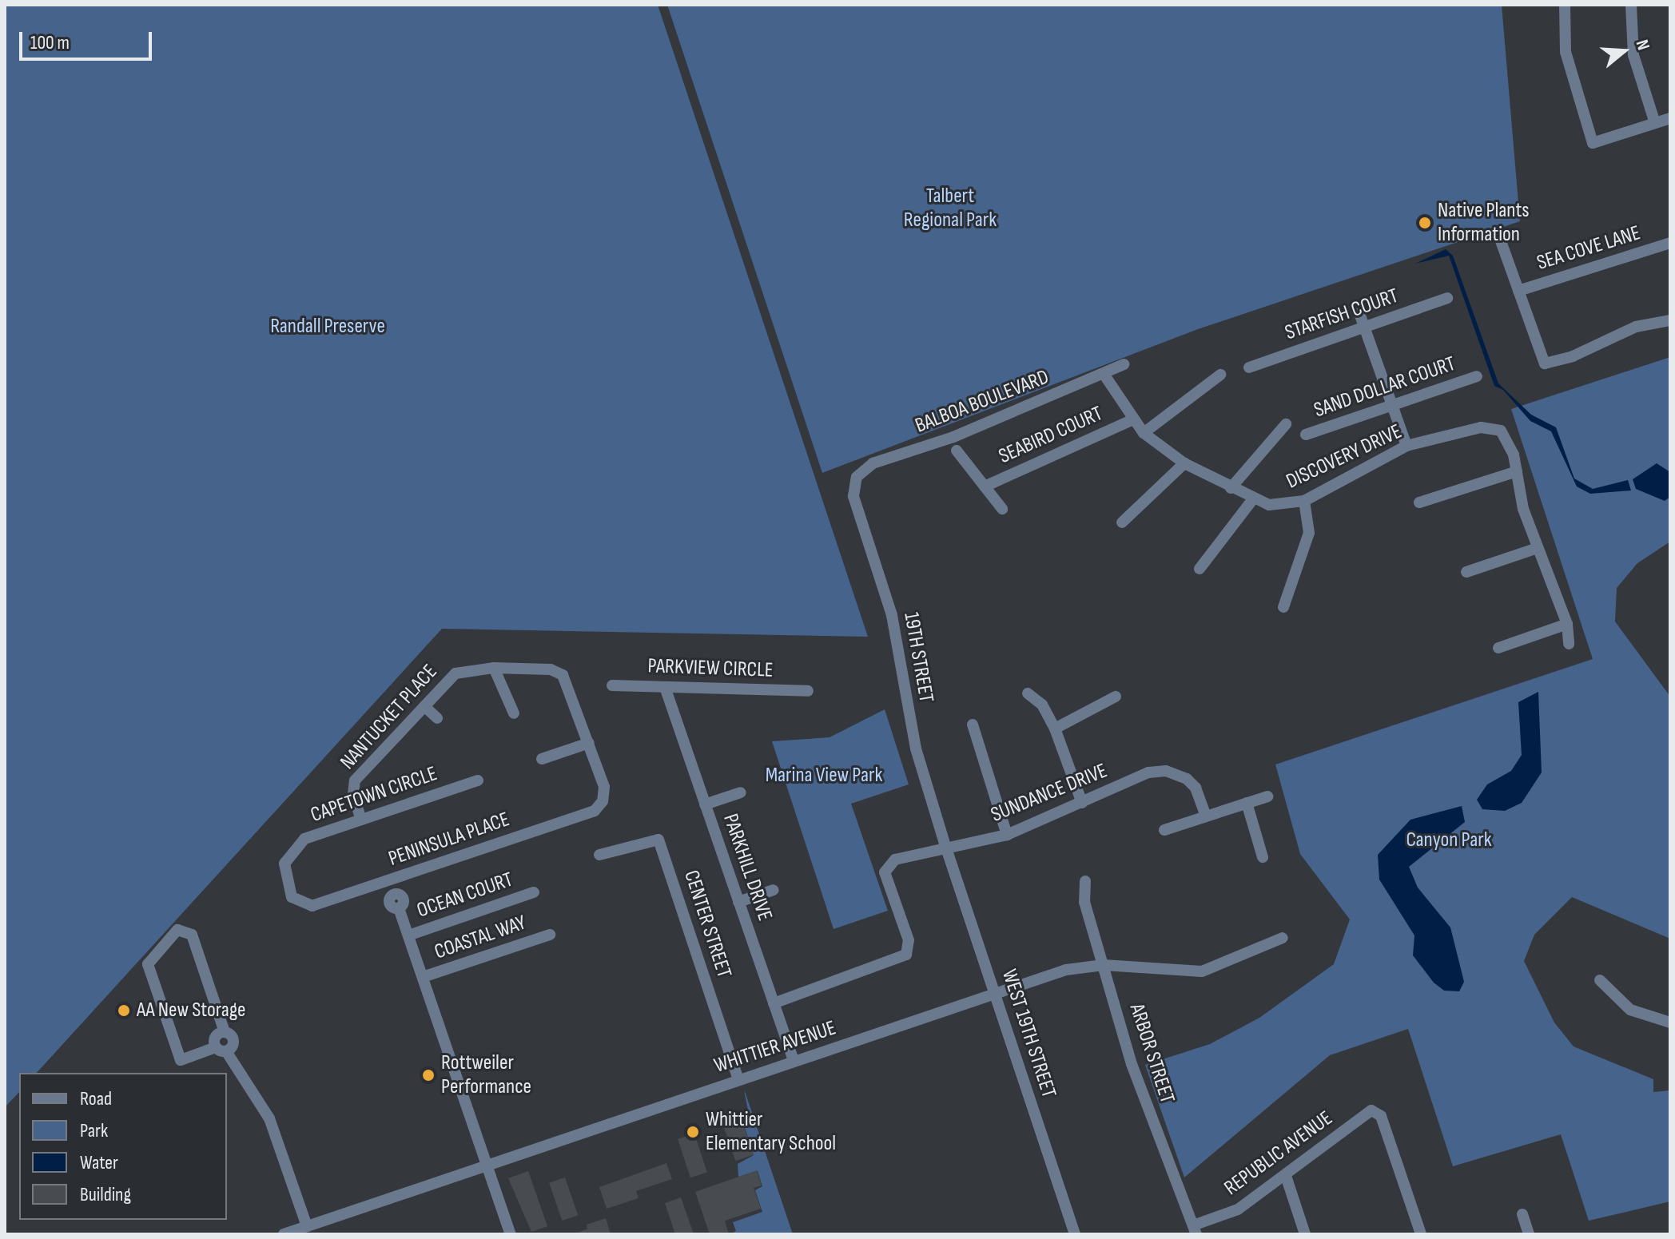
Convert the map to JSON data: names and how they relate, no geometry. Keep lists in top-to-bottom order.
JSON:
{
  "streets": {
    "street": [
      "SEA COVE LANE",
      "STARFISH COURT",
      "SAND DOLLAR COURT",
      "BALBOA BOULEVARD",
      "SEABIRD COURT",
      "DISCOVERY DRIVE",
      "19TH STREET",
      "PARKVIEW CIRCLE",
      "NANTUCKET PLACE",
      "SUNDANCE DRIVE",
      "CAPETOWN CIRCLE",
      "PENINSULA PLACE",
      "PARKHILL DRIVE",
      "OCEAN COURT",
      "CENTER STREET",
      "COASTAL WAY",
      "WEST 19TH STREET",
      "WHITTIER AVENUE",
      "ARBOR STREET",
      "REPUBLIC AVENUE"
    ]
  },
  "crossings": [
    ["BALBOA BOULEVARD", "DISCOVERY DRIVE"],
    ["BALBOA BOULEVARD", "19TH STREET"],
    ["SEABIRD COURT", "DISCOVERY DRIVE"],
    ["19TH STREET", "SUNDANCE DRIVE"],
    ["19TH STREET", "WEST 19TH STREET"],
    ["PARKVIEW CIRCLE", "PARKHILL DRIVE"],
    ["NANTUCKET PLACE", "CAPETOWN CIRCLE"],
    ["NANTUCKET PLACE", "PENINSULA PLACE"],
    ["SUNDANCE DRIVE", "PARKHILL DRIVE"],
    ["SUNDANCE DRIVE", "WEST 19TH STREET"],
    ["CAPETOWN CIRCLE", "PENINSULA PLACE"],
    ["PARKHILL DRIVE", "WHITTIER AVENUE"],
    ["CENTER STREET", "WHITTIER AVENUE"],
    ["WEST 19TH STREET", "WHITTIER AVENUE"],
    ["WHITTIER AVENUE", "ARBOR STREET"],
    ["ARBOR STREET", "REPUBLIC AVENUE"]
  ],
  "parks": [
    "Talbert Regional Park",
    "Randall Preserve",
    "Marina View Park",
    "Canyon Park"
  ],
  "places": [
    "Native Plants Information",
    "AA New Storage",
    "Rottweiler Performance",
    "Whittier Elementary School"
  ],
  "legend": [
    "Road",
    "Park",
    "Water",
    "Building"
  ],
  "scale_bar": "100 m",
  "north": "right"
}
